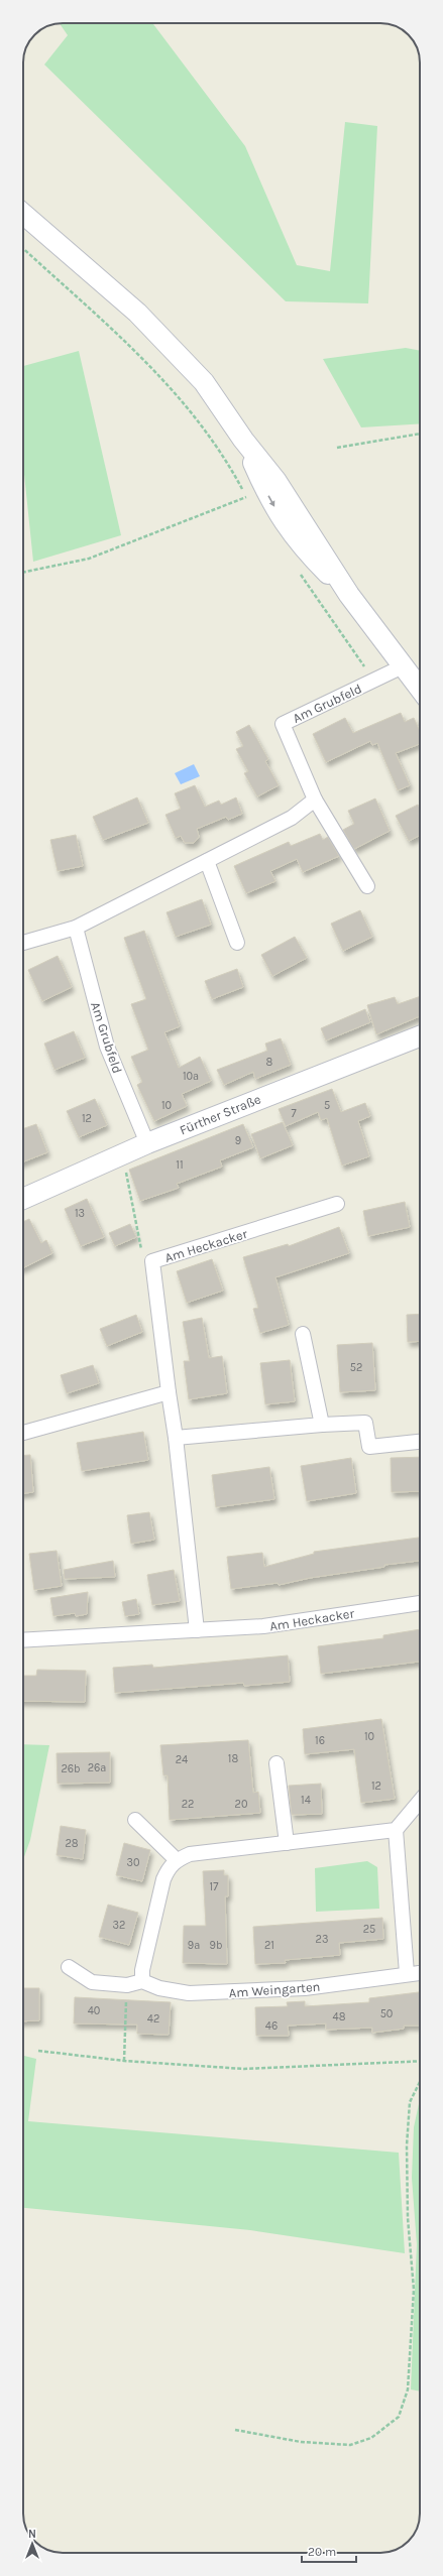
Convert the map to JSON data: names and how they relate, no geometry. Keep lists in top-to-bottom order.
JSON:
{
  "streets": {
    "main road": ["Fürther Straße"],
    "street": ["Am Grubfeld", "Am Heckacker", "Am Weingarten"]
  },
  "crossings": [
    ["Am Grubfeld", "Fürther Straße"]
  ],
  "house_numbers": [
    "8",
    "10a",
    "10",
    "5",
    "7",
    "12",
    "9",
    "11",
    "13",
    "52",
    "10",
    "16",
    "18",
    "24",
    "26a",
    "26b",
    "12",
    "14",
    "22",
    "20",
    "28",
    "30",
    "17",
    "32",
    "25",
    "23",
    "9a",
    "9b",
    "21",
    "40",
    "50",
    "48",
    "42",
    "46"
  ],
  "scale_bar": "20 m",
  "north": "top"
}
